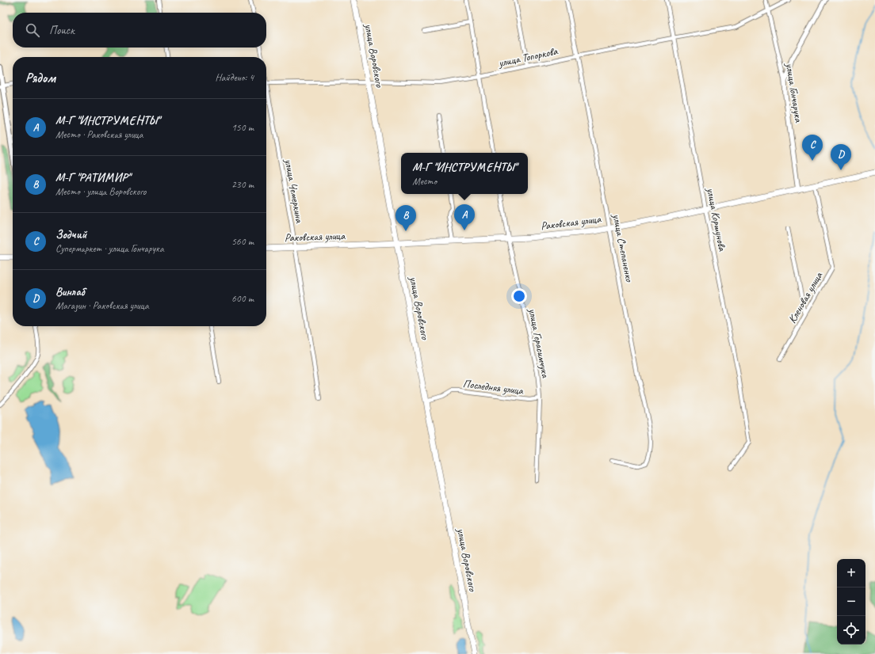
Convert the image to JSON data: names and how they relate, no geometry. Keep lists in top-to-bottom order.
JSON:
{
  "streets": {
    "main road": ["улица Воровского", "Раковская улица"],
    "street": [
      "улица Топоркова",
      "улица Гончарука",
      "улица Чемеркина",
      "улица Коршунова",
      "улица Степаненко",
      "Кленовая улица",
      "улица Герасимчука",
      "Последняя улица"
    ]
  },
  "crossings": [
    ["улица Воровского", "улица Топоркова"],
    ["улица Воровского", "Раковская улица"],
    ["улица Воровского", "Последняя улица"],
    ["улица Топоркова", "улица Гончарука"],
    ["улица Топоркова", "улица Коршунова"],
    ["улица Топоркова", "улица Степаненко"],
    ["улица Гончарука", "Раковская улица"],
    ["улица Чемеркина", "Раковская улица"],
    ["улица Коршунова", "Раковская улица"],
    ["Раковская улица", "улица Степаненко"],
    ["Раковская улица", "Кленовая улица"],
    ["Раковская улица", "улица Герасимчука"],
    ["улица Герасимчука", "Последняя улица"]
  ],
  "page": {
    "search": "Поиск",
    "heading": ["Рядом", "Найдено: 4"],
    "list": [
      {
        "mark": "A",
        "name": "М-Г \"ИНСТРУМЕНТЫ\"",
        "note": "Место · Раковская улица",
        "value": "150 m"
      },
      {
        "mark": "B",
        "name": "М-Г \"РАТИМИР\"",
        "note": "Место · улица Воровского",
        "value": "230 m"
      },
      {
        "mark": "C",
        "name": "Зодчий",
        "note": "Супермаркет · улица Гончарука",
        "value": "560 m"
      },
      {
        "mark": "D",
        "name": "Винлаб",
        "note": "Магазин · Раковская улица",
        "value": "600 m"
      }
    ],
    "pins": [
      "C",
      "D",
      "A",
      "B"
    ],
    "popup": ["М-Г \"ИНСТРУМЕНТЫ\"", "Место"],
    "map_buttons": ["+", "−"]
  }
}
